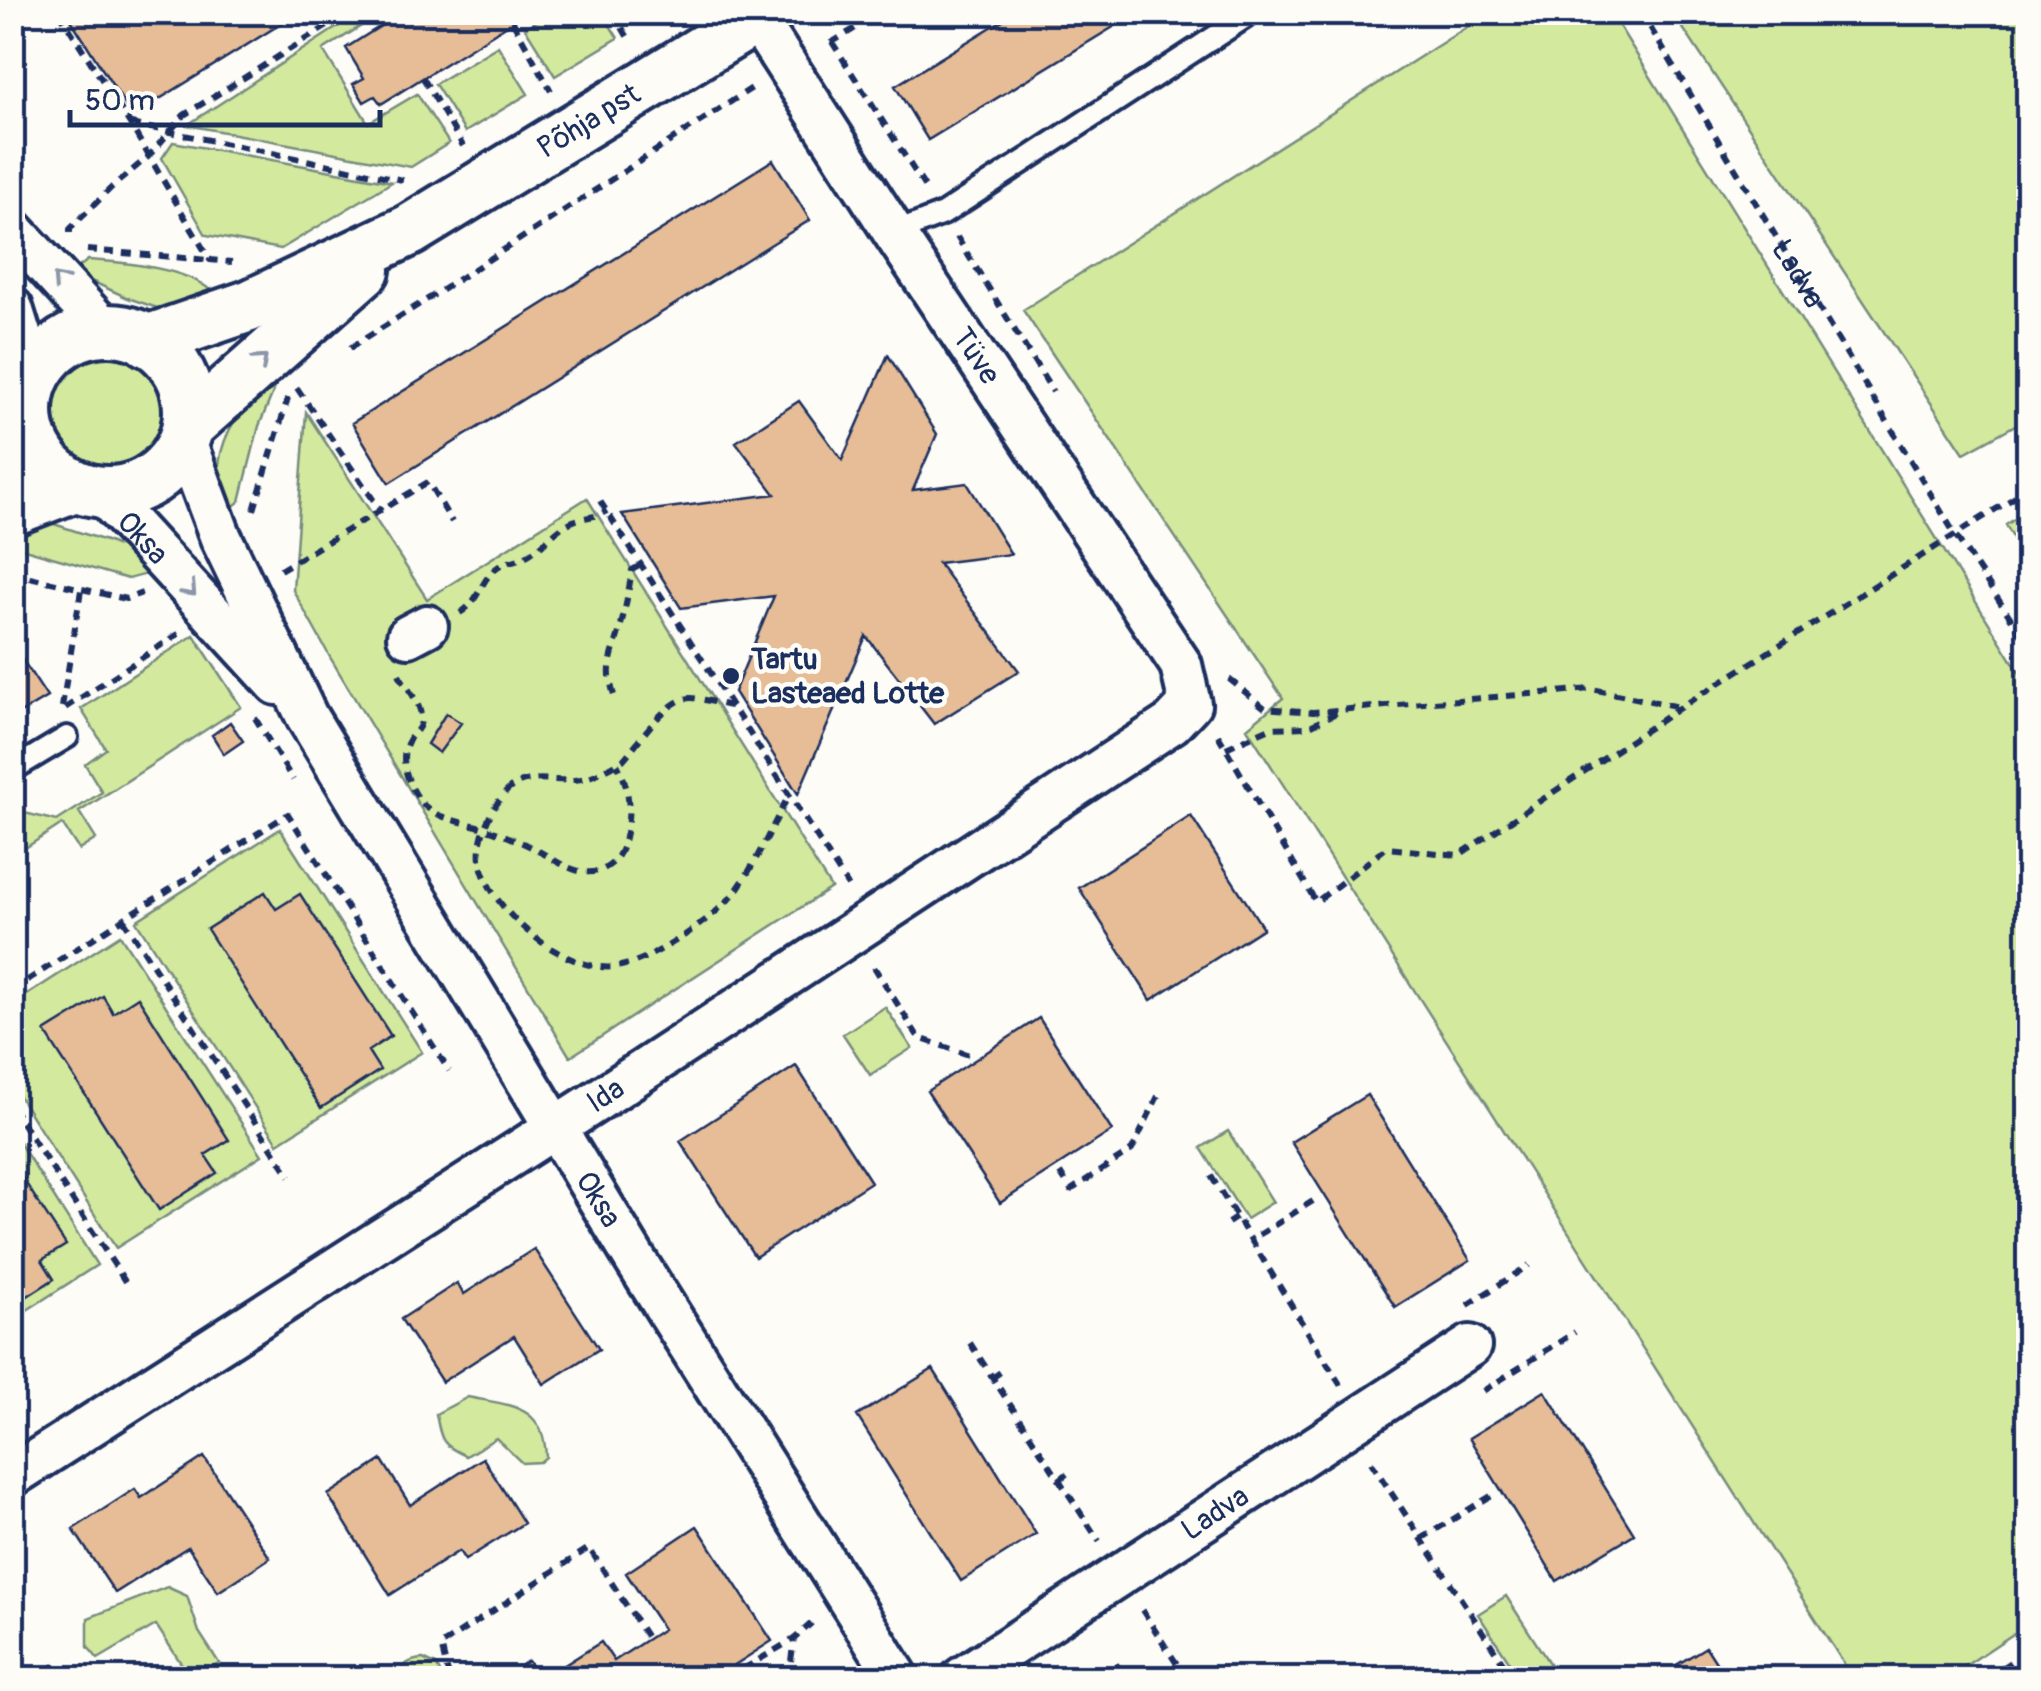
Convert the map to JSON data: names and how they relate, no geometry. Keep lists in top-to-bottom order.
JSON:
{
  "streets": {
    "street": [
      "Põhja pst",
      "Ladva",
      "Tüve",
      "Oksa",
      "Ida"
    ]
  },
  "crossings": [
    ["Põhja pst", "Tüve"],
    ["Põhja pst", "Oksa"],
    ["Tüve", "Ida"],
    ["Oksa", "Ida"]
  ],
  "places": ["Tartu Lasteaed Lotte"],
  "scale_bar": "50 m"
}
